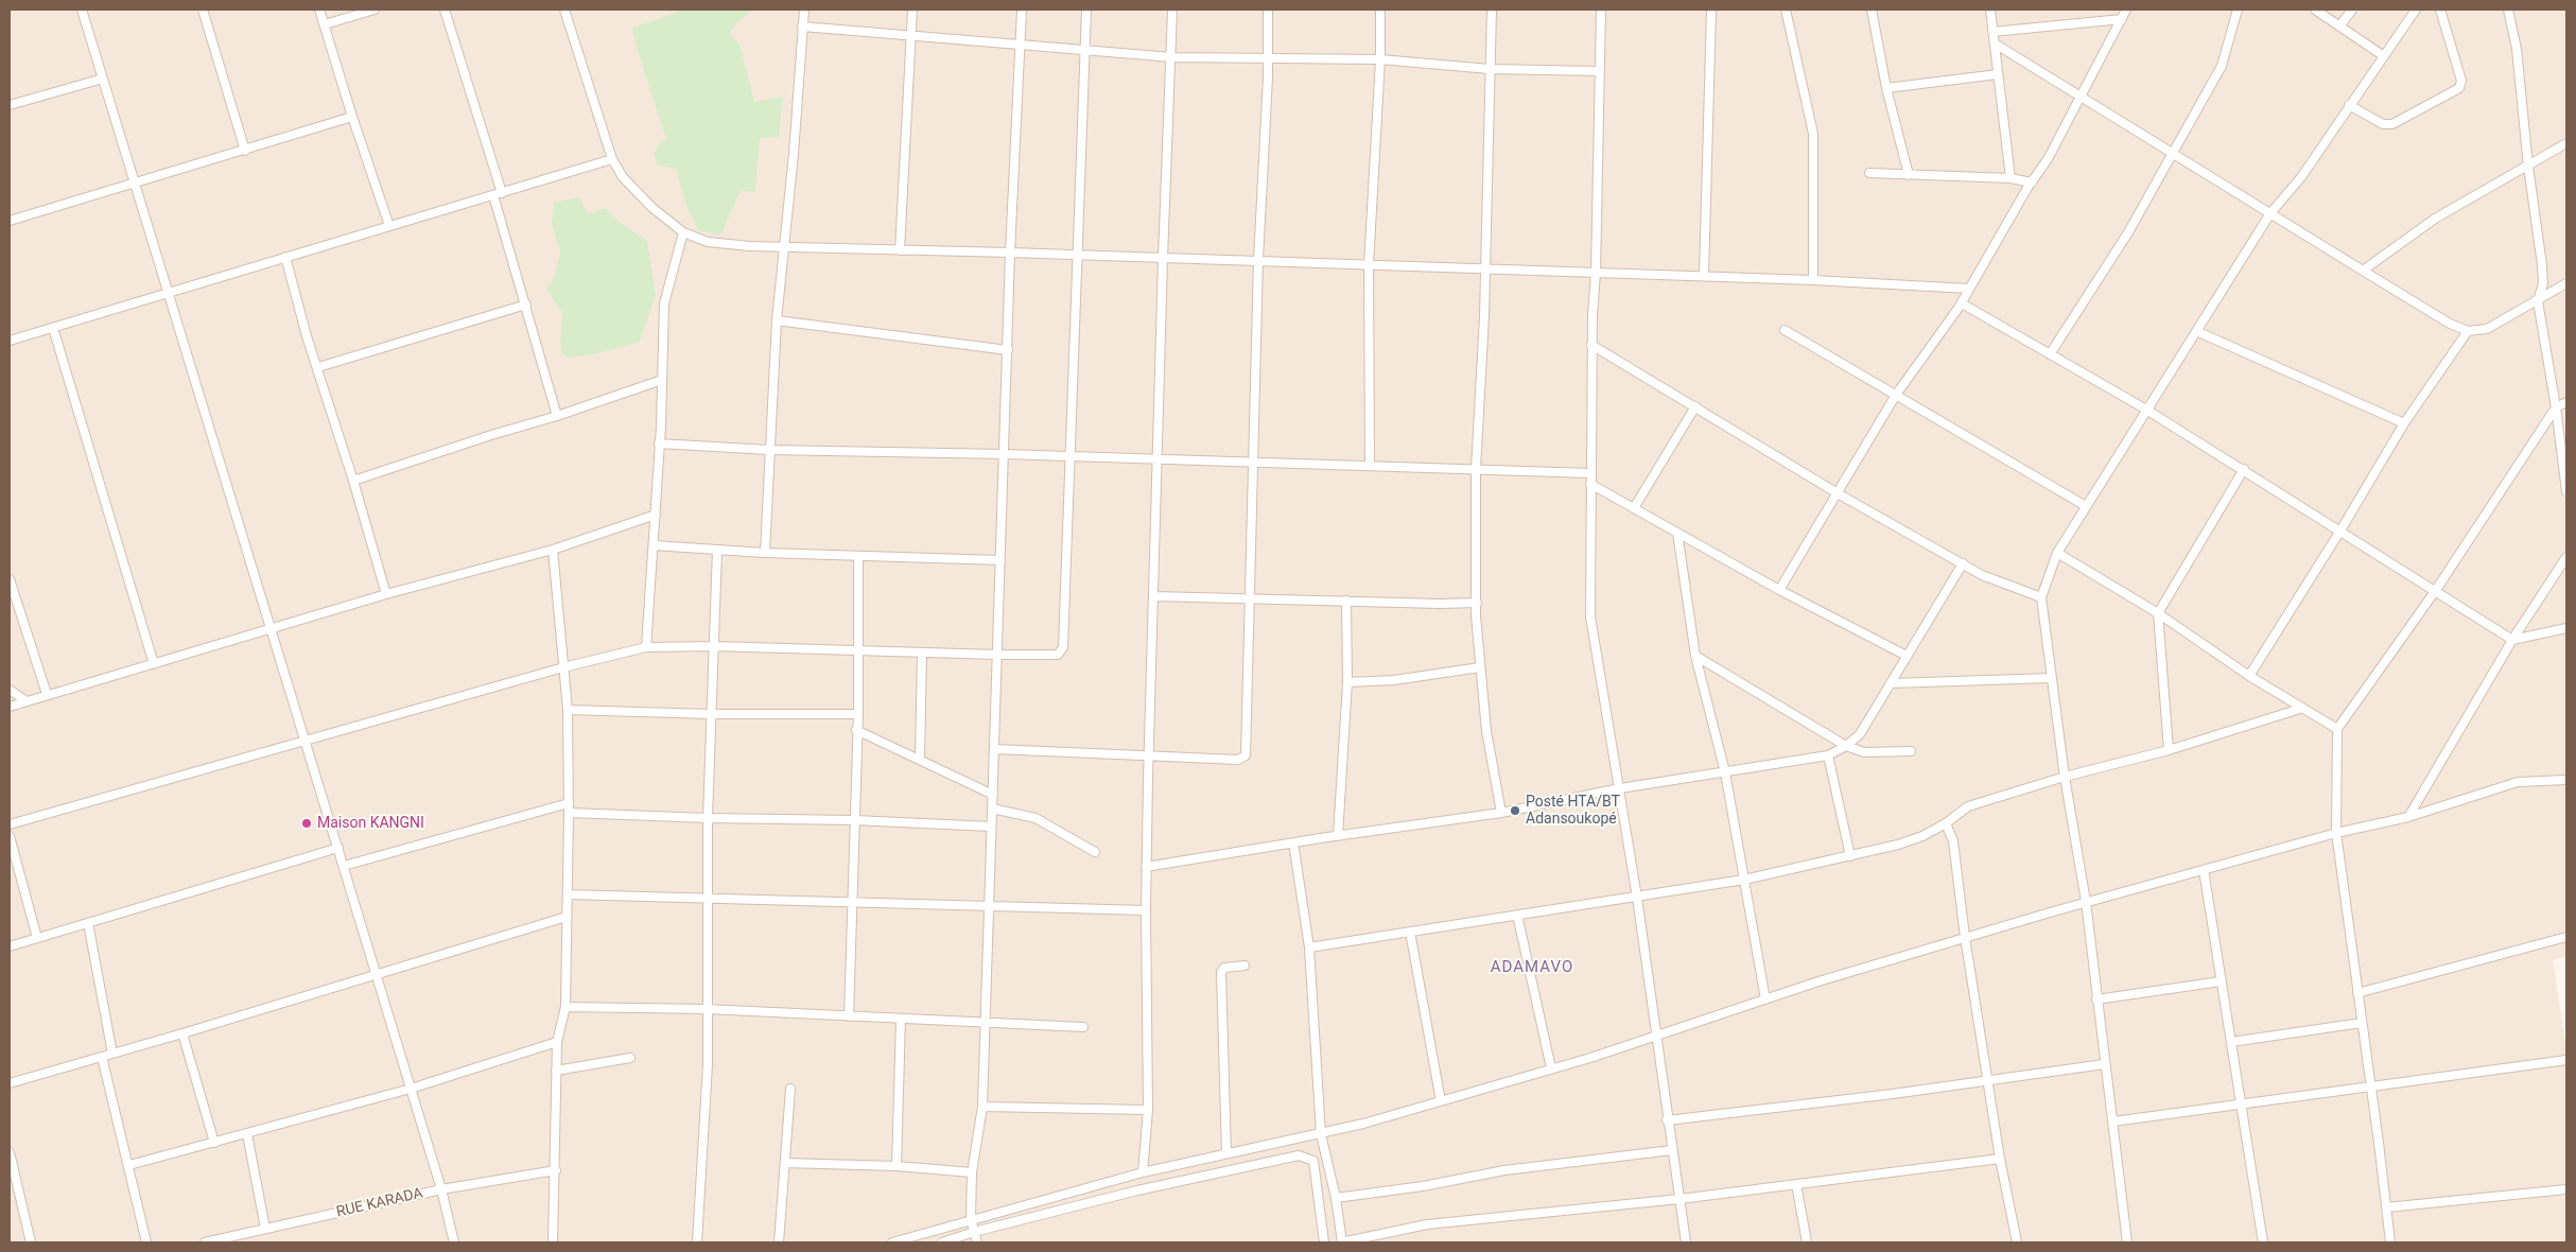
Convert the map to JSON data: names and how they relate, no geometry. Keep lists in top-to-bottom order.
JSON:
{
  "streets": {
    "street": ["RUE KARADA"]
  },
  "districts": ["ADAMAVO"],
  "places": ["Posté HTA/BT Adansoukopé", "Maison KANGNI"]
}
